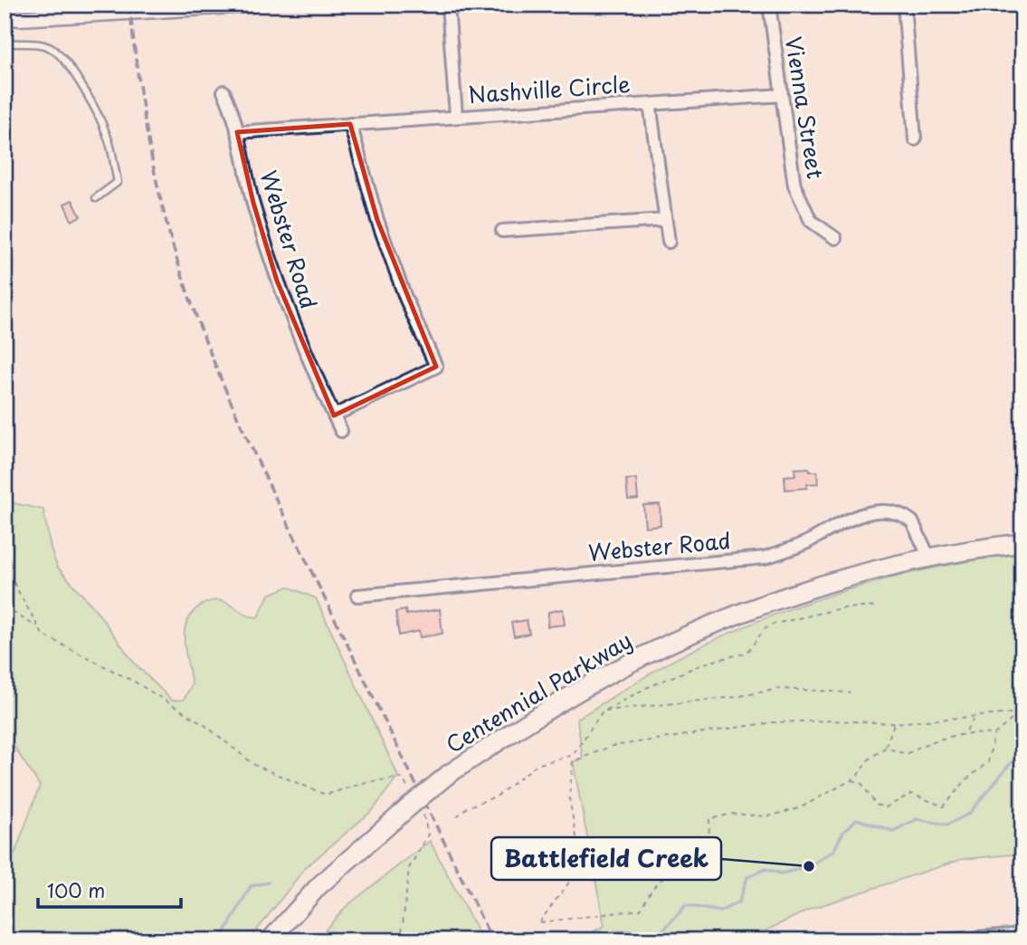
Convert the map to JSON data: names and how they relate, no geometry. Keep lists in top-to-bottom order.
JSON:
{
  "streets": {
    "main road": ["Centennial Parkway"],
    "street": ["Nashville Circle", "Vienna Street", "Webster Road"]
  },
  "crossings": [
    ["Nashville Circle", "Webster Road"],
    ["Webster Road", "Centennial Parkway"]
  ],
  "places": ["Battlefield Creek"],
  "scale_bar": "100 m"
}
